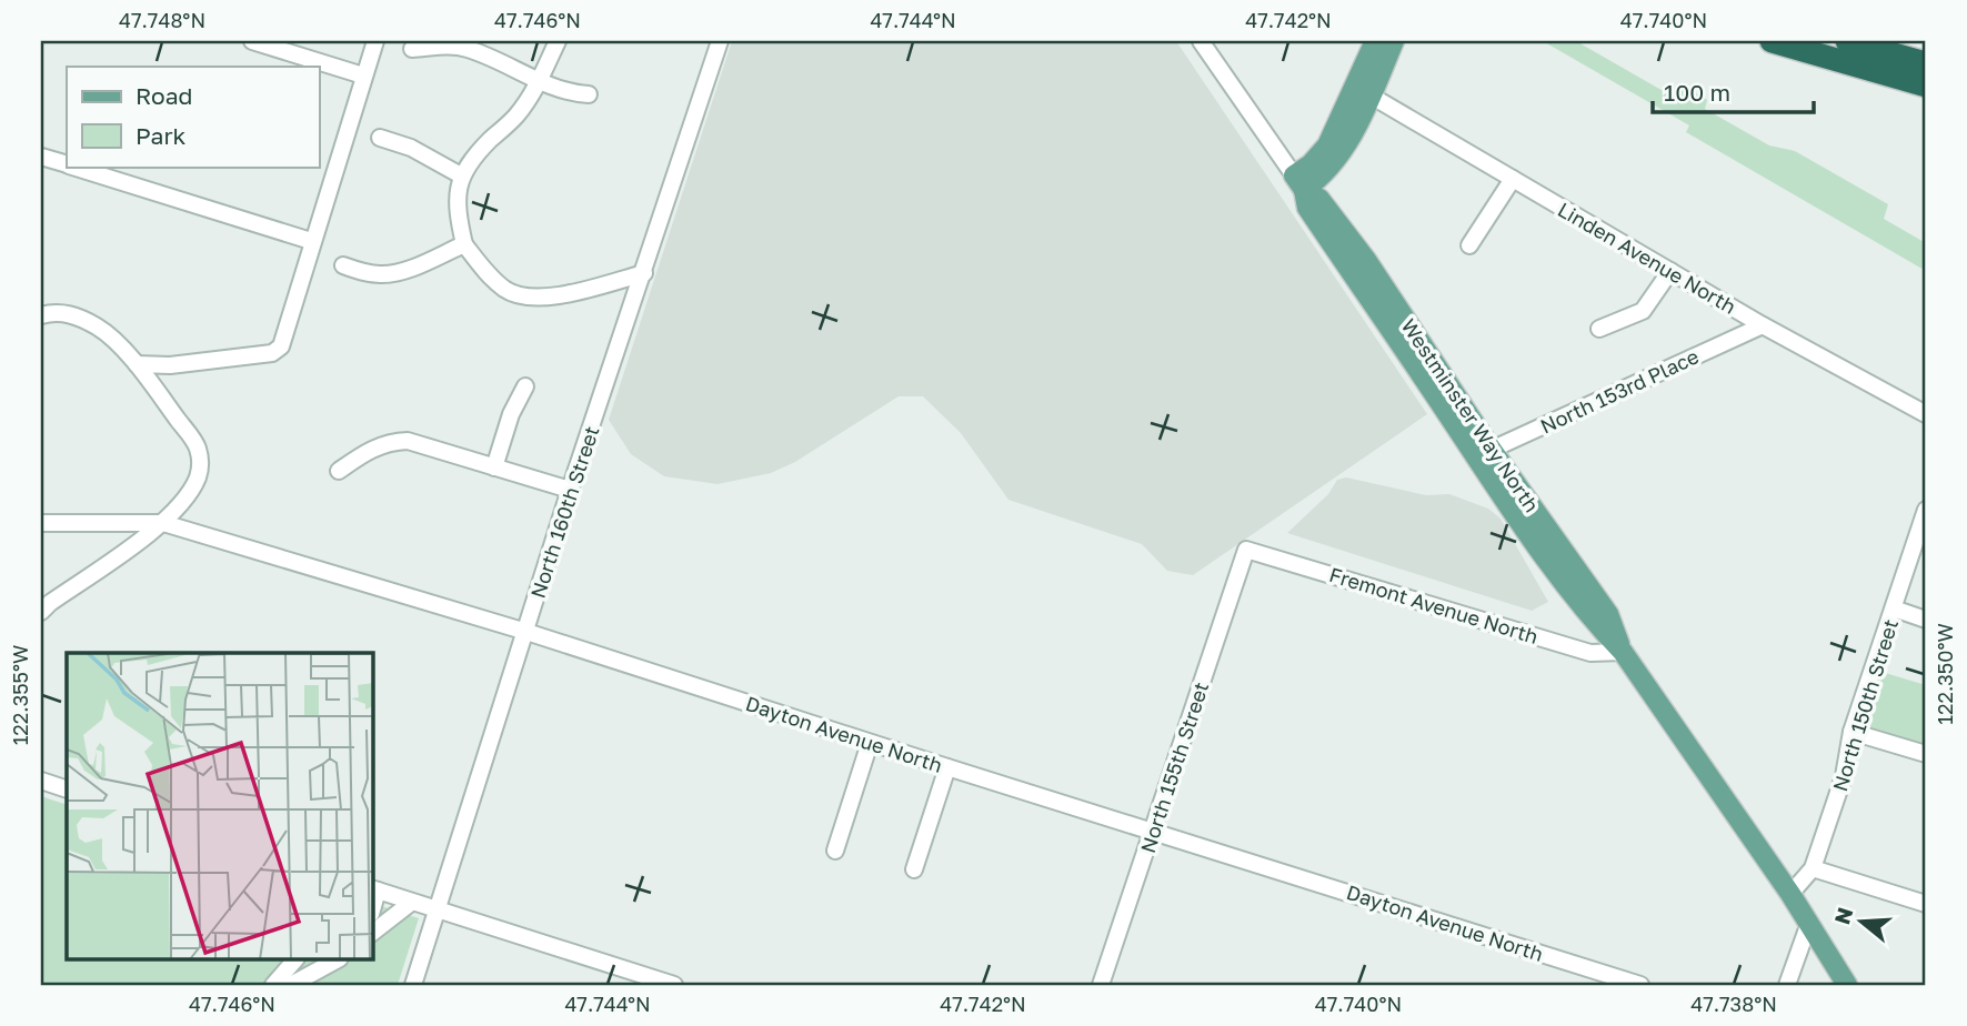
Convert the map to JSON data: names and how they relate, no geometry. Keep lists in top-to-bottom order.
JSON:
{
  "streets": {
    "main road": ["Westminster Way North"],
    "street": [
      "Linden Avenue North",
      "North 153rd Place",
      "North 160th Street",
      "Fremont Avenue North",
      "North 150th Street",
      "Dayton Avenue North",
      "North 155th Street"
    ]
  },
  "crossings": [
    ["Linden Avenue North", "North 153rd Place"],
    ["North 153rd Place", "Westminster Way North"],
    ["Westminster Way North", "Fremont Avenue North"],
    ["Westminster Way North", "North 150th Street"],
    ["North 160th Street", "Dayton Avenue North"],
    ["Fremont Avenue North", "North 155th Street"],
    ["Dayton Avenue North", "North 155th Street"]
  ],
  "legend": ["Road", "Park"],
  "scale_bar": "100 m",
  "north": "left",
  "coordinates": [
    "47.748°N",
    "47.746°N",
    "47.744°N",
    "47.742°N",
    "47.740°N",
    "122.350°W",
    "122.355°W",
    "47.738°N"
  ]
}
